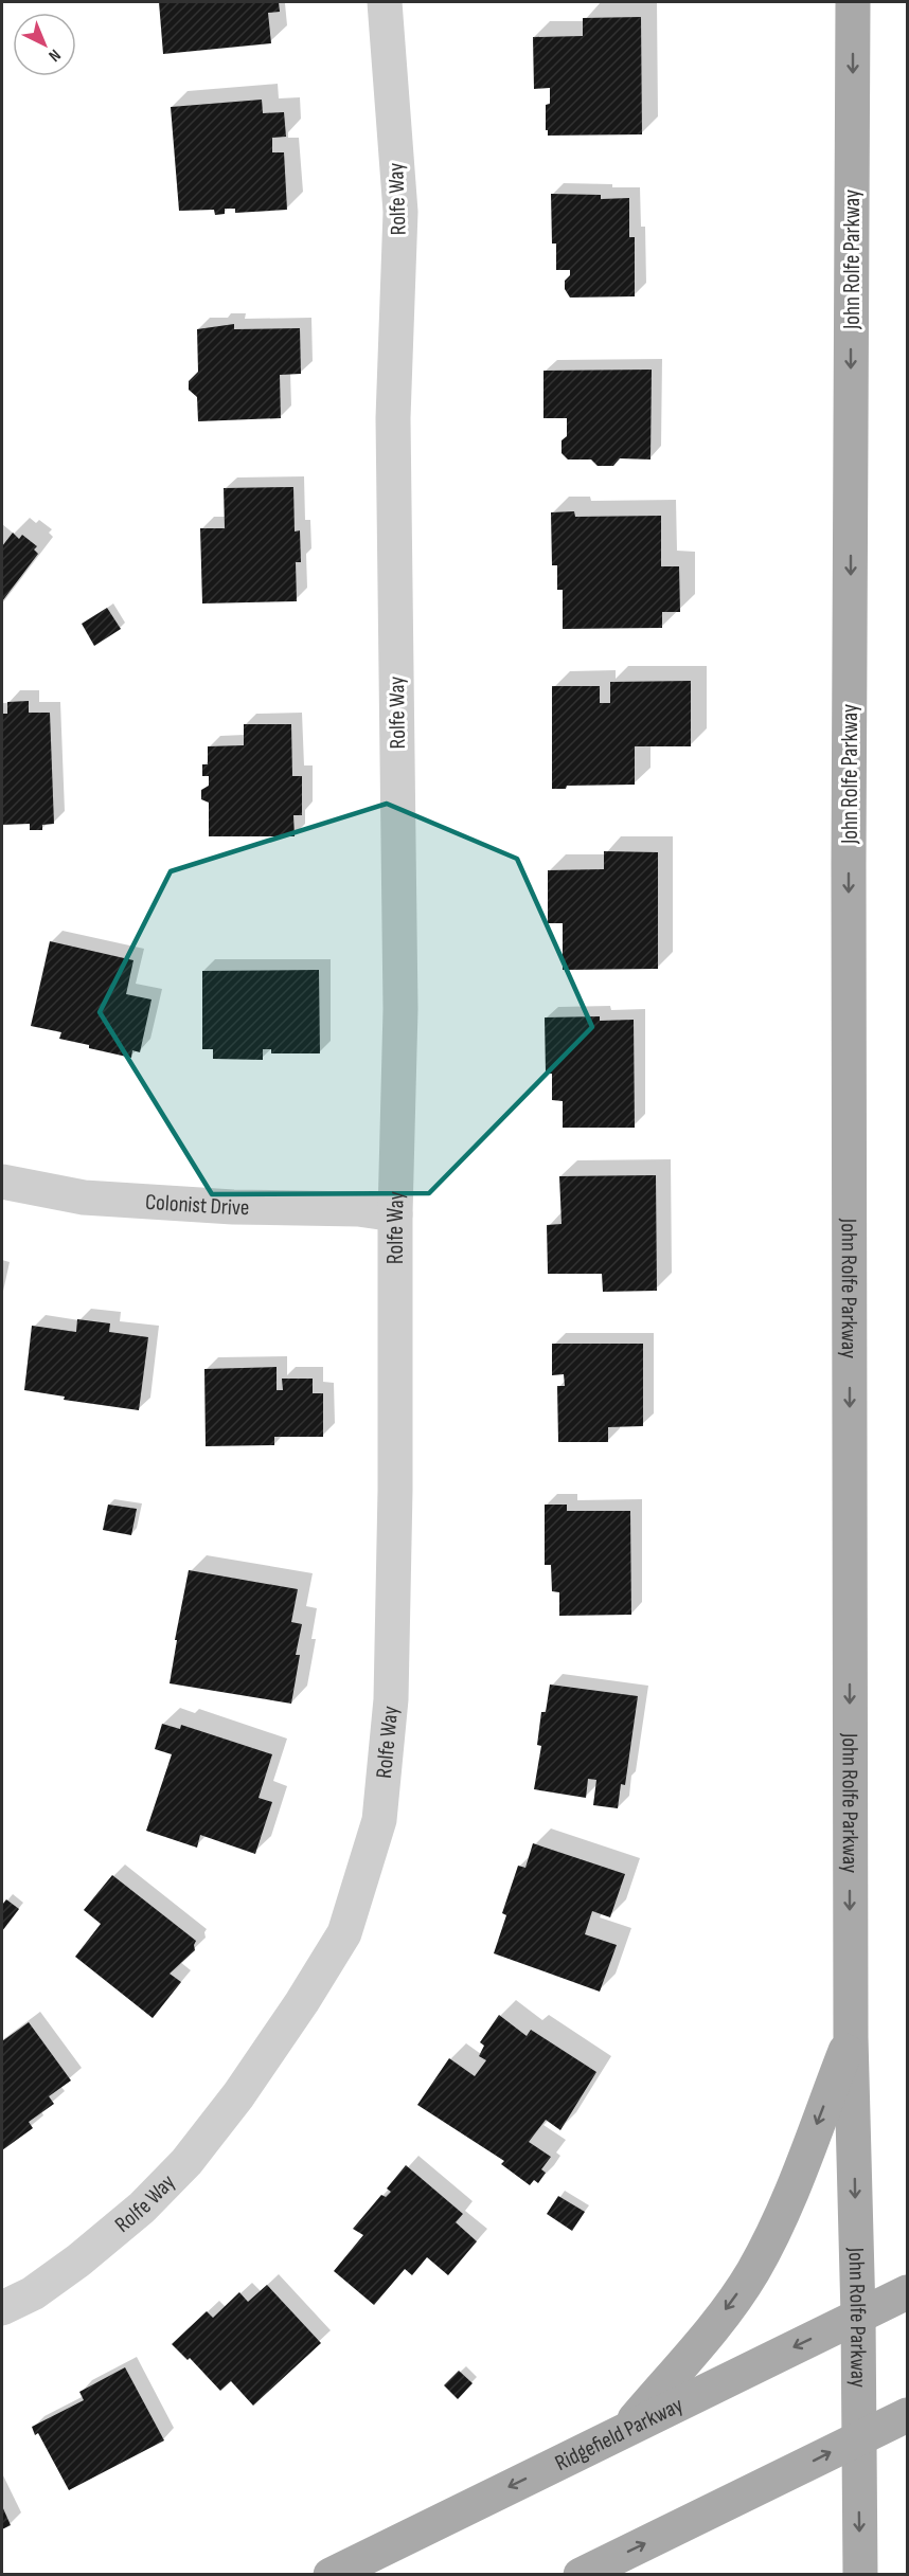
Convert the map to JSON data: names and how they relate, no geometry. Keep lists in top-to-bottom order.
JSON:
{
  "streets": {
    "main road": ["John Rolfe Parkway", "Ridgefield Parkway"],
    "street": ["Rolfe Way", "Colonist Drive"]
  },
  "crossings": [
    ["Rolfe Way", "Colonist Drive"],
    ["John Rolfe Parkway", "Ridgefield Parkway"]
  ],
  "one_way": ["John Rolfe Parkway"],
  "north": "bottom right"
}
